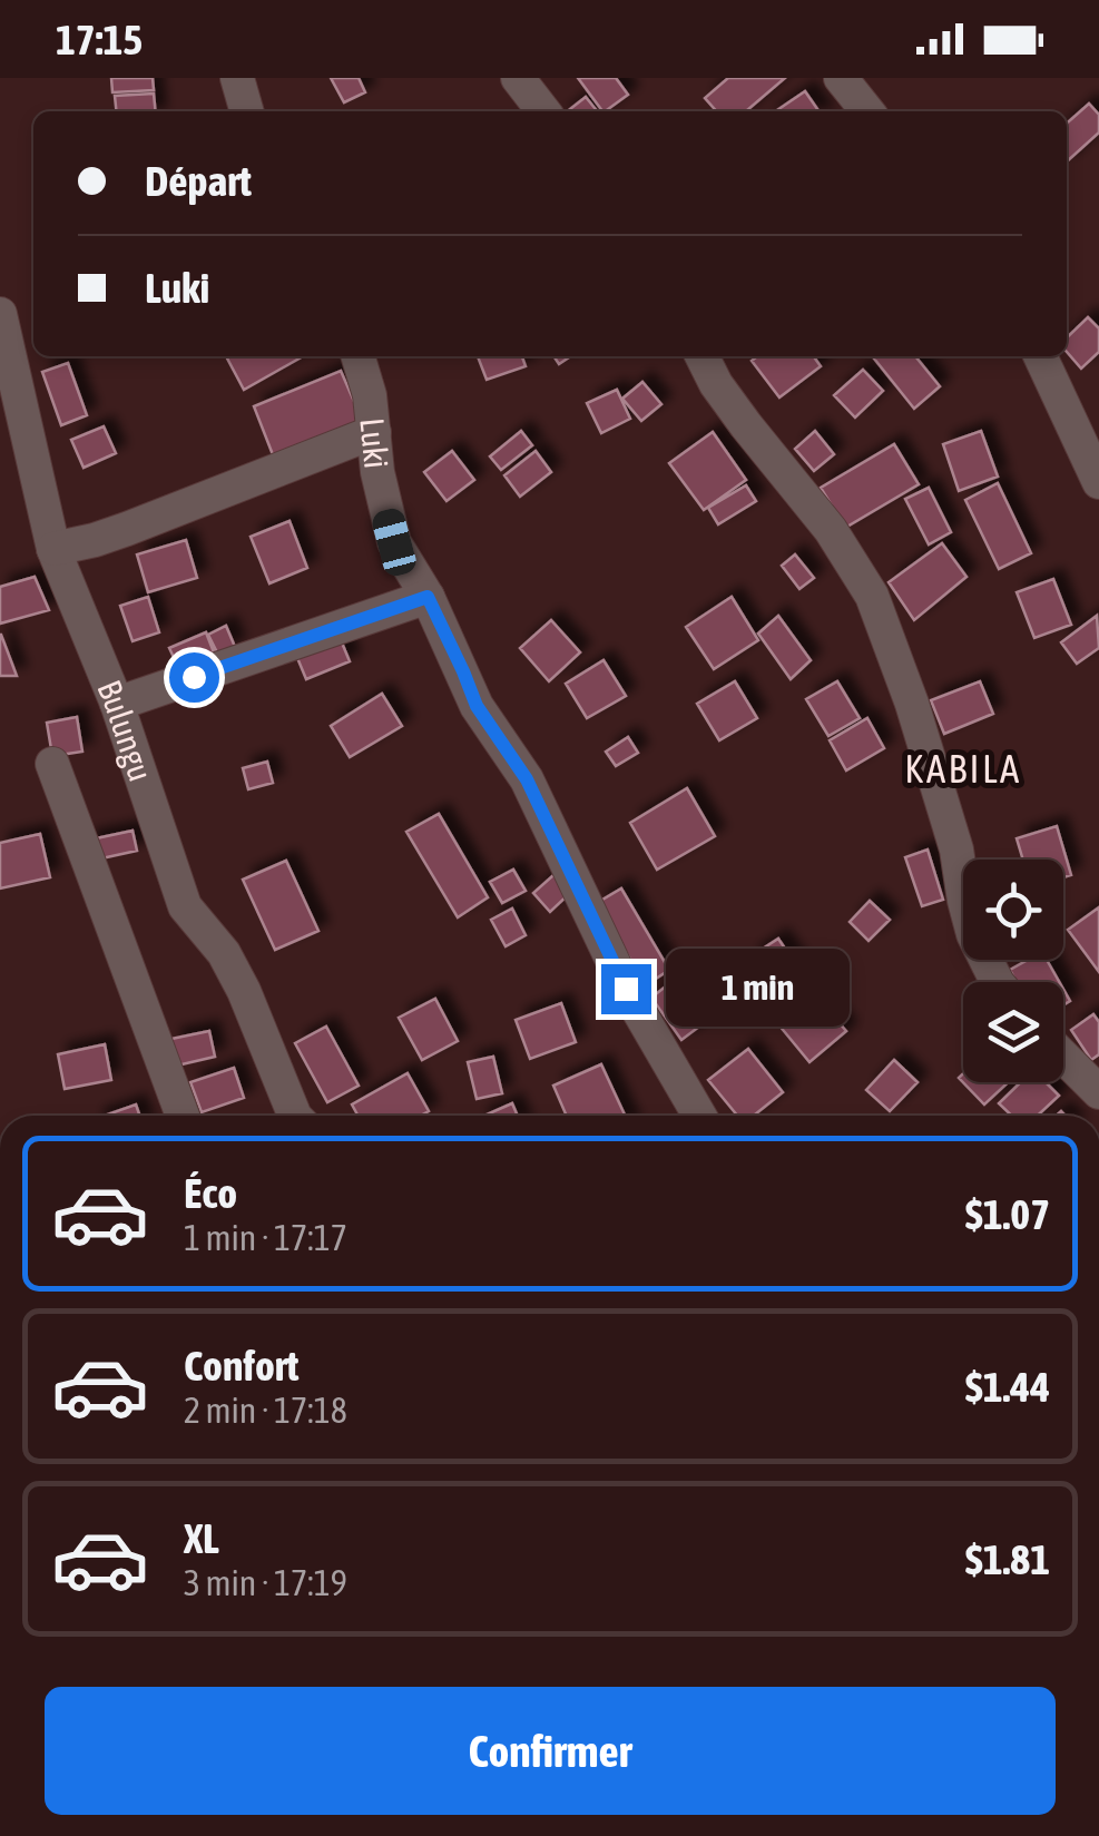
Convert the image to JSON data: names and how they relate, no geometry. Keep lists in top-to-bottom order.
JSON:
{
  "streets": {
    "street": ["Luki", "Bulungu"]
  },
  "districts": ["KABILA"],
  "page": {
    "status": "17:15",
    "banner": ["Départ", "Luki"],
    "bubble": "1 min",
    "list": [
      {
        "name": "Éco",
        "note": "1 min · 17:17",
        "value": "$1.07"
      },
      {
        "name": "Confort",
        "note": "2 min · 17:18",
        "value": "$1.44"
      },
      {
        "name": "XL",
        "note": "3 min · 17:19",
        "value": "$1.81"
      }
    ],
    "buttons": "Confirmer"
  }
}
